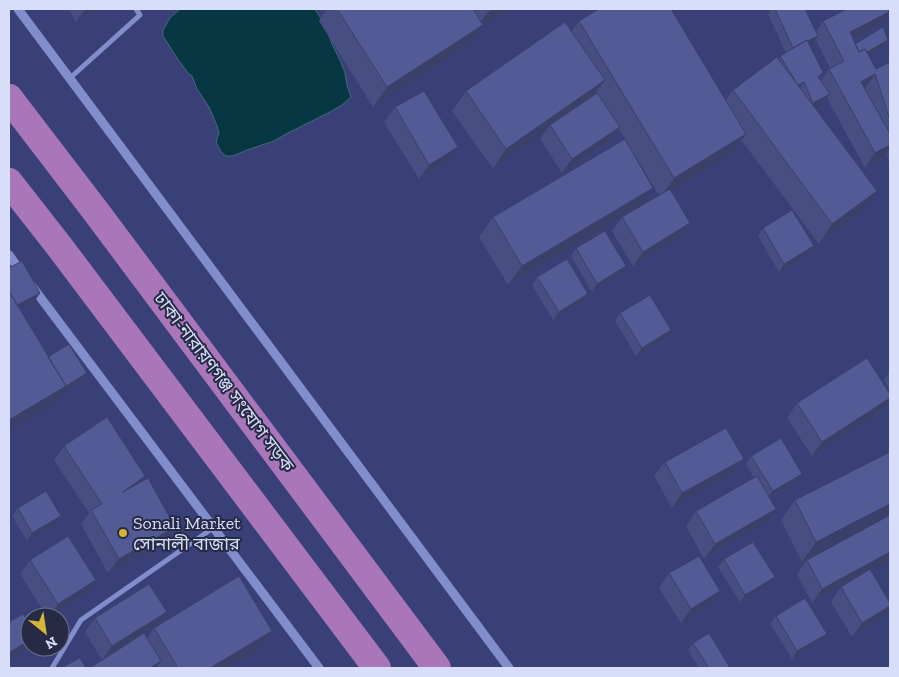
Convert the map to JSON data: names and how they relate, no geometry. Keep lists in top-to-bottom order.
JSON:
{
  "streets": {
    "main road": ["ঢাকা-নারায়ণগঞ্জ সংযোগ সড়ক"]
  },
  "places": ["Sonali Market সোনালী বাজার"],
  "north": "bottom right"
}
